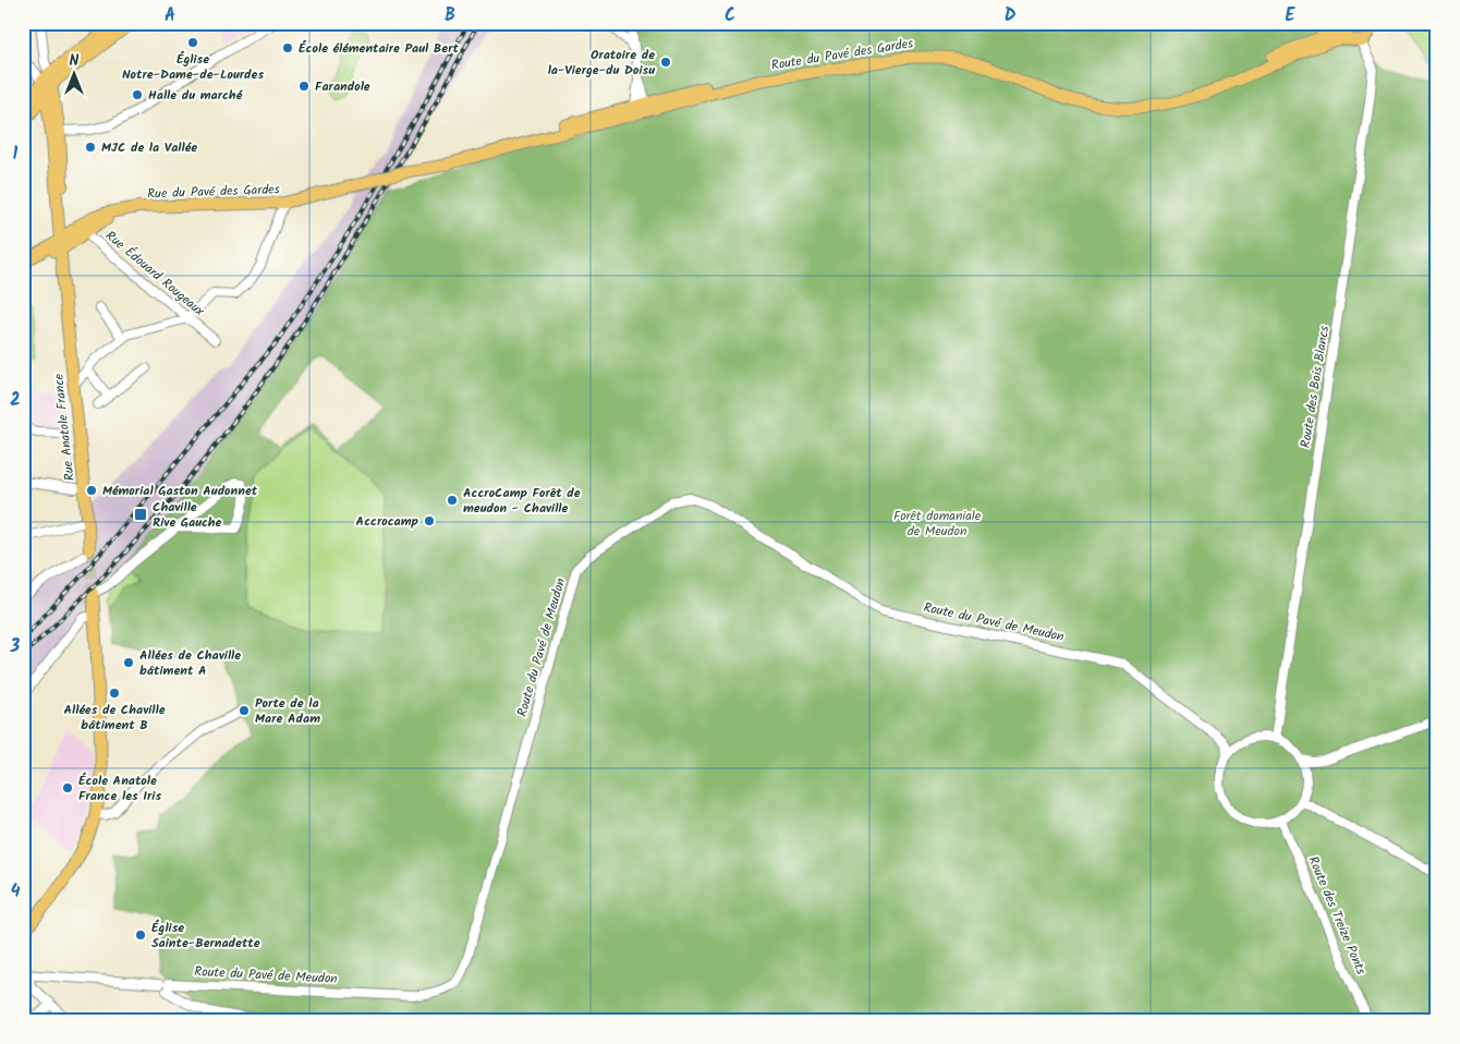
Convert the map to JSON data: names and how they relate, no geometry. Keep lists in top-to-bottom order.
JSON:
{
  "streets": {
    "main road": ["Route du Pavé des Gardes", "Rue du Pavé des Gardes", "Rue Anatole France"],
    "street": [
      "Rue Édouard Rougeaux",
      "Route des Bois Blancs",
      "Route du Pavé de Meudon",
      "Route des Treize Ponts"
    ]
  },
  "crossings": [
    ["Route du Pavé des Gardes", "Rue du Pavé des Gardes"],
    ["Route du Pavé des Gardes", "Route des Bois Blancs"],
    ["Rue du Pavé des Gardes", "Rue Édouard Rougeaux"],
    ["Rue du Pavé des Gardes", "Rue Anatole France"],
    ["Route des Bois Blancs", "Route du Pavé de Meudon"],
    ["Route des Bois Blancs", "Route des Treize Ponts"],
    ["Route du Pavé de Meudon", "Route des Treize Ponts"]
  ],
  "parks": ["Forêt domaniale de Meudon"],
  "places": {
    "other": [
      "Église Notre-Dame-de-Lourdes",
      "École élémentaire Paul Bert",
      "Oratoire de la-Vierge-du Doisu",
      "Farandole",
      "Halle du marché",
      "MJC de la Vallée",
      "Mémorial Gaston Audonnet",
      "AccroCamp Forêt de meudon - Chaville",
      "Accrocamp",
      "Allées de Chaville bâtiment A",
      "Allées de Chaville bâtiment B",
      "Porte de la Mare Adam",
      "École Anatole France les Iris",
      "Église Sainte-Bernadette"
    ],
    "transit": ["Chaville Rive Gauche"]
  },
  "north": "top",
  "grid": {
    "columns": [
      "A",
      "B",
      "C",
      "D",
      "E"
    ],
    "rows": [
      "1",
      "2",
      "3",
      "4"
    ]
  }
}
